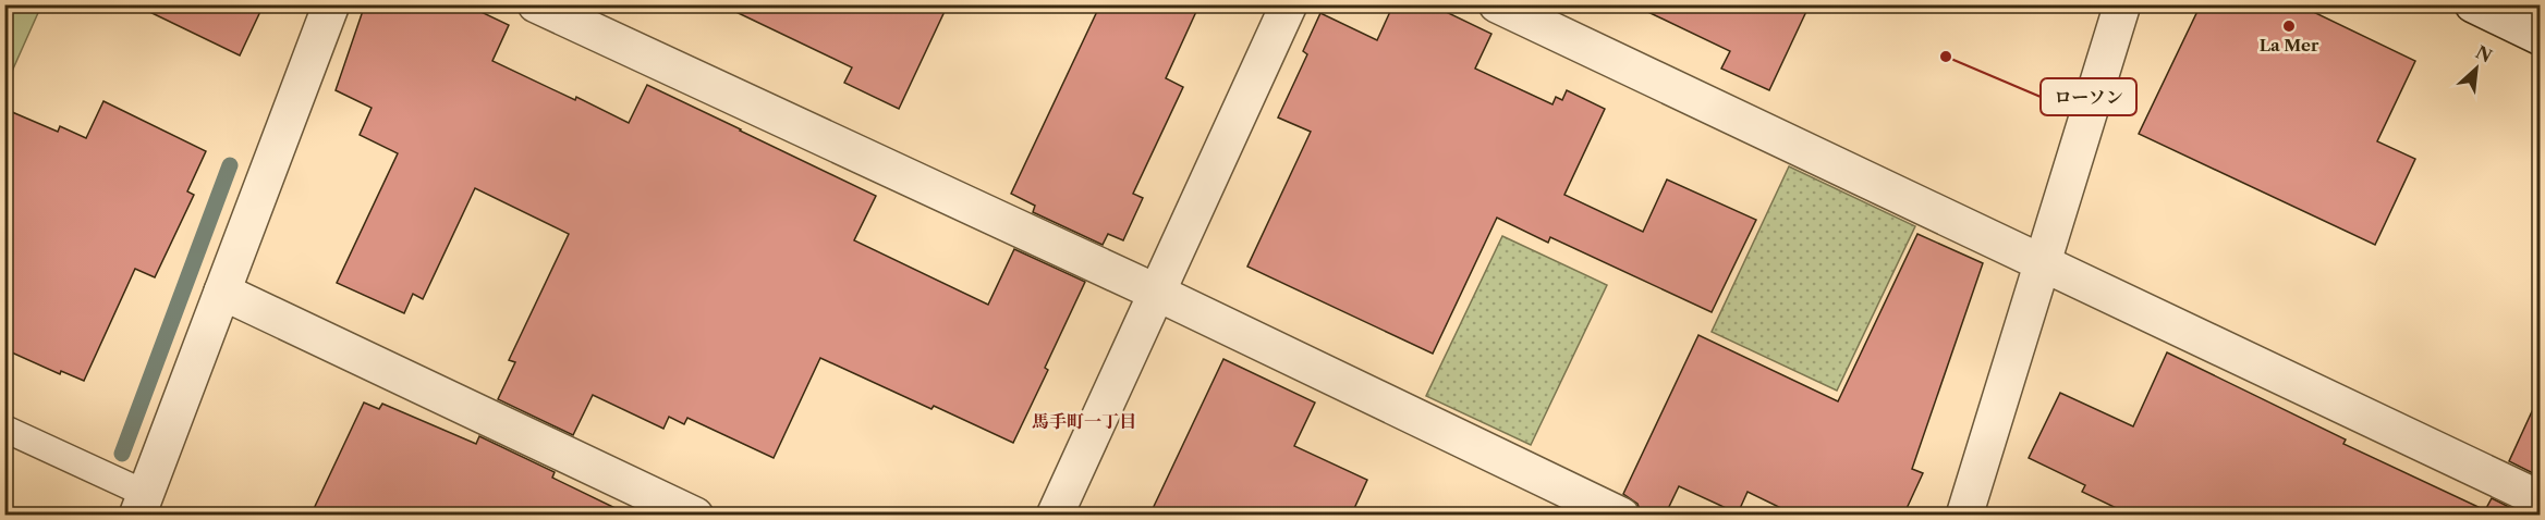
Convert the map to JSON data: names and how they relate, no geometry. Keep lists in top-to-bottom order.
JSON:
{
  "districts": ["馬手町一丁目"],
  "places": ["La Mer", "ローソン"],
  "north": "top right"
}
